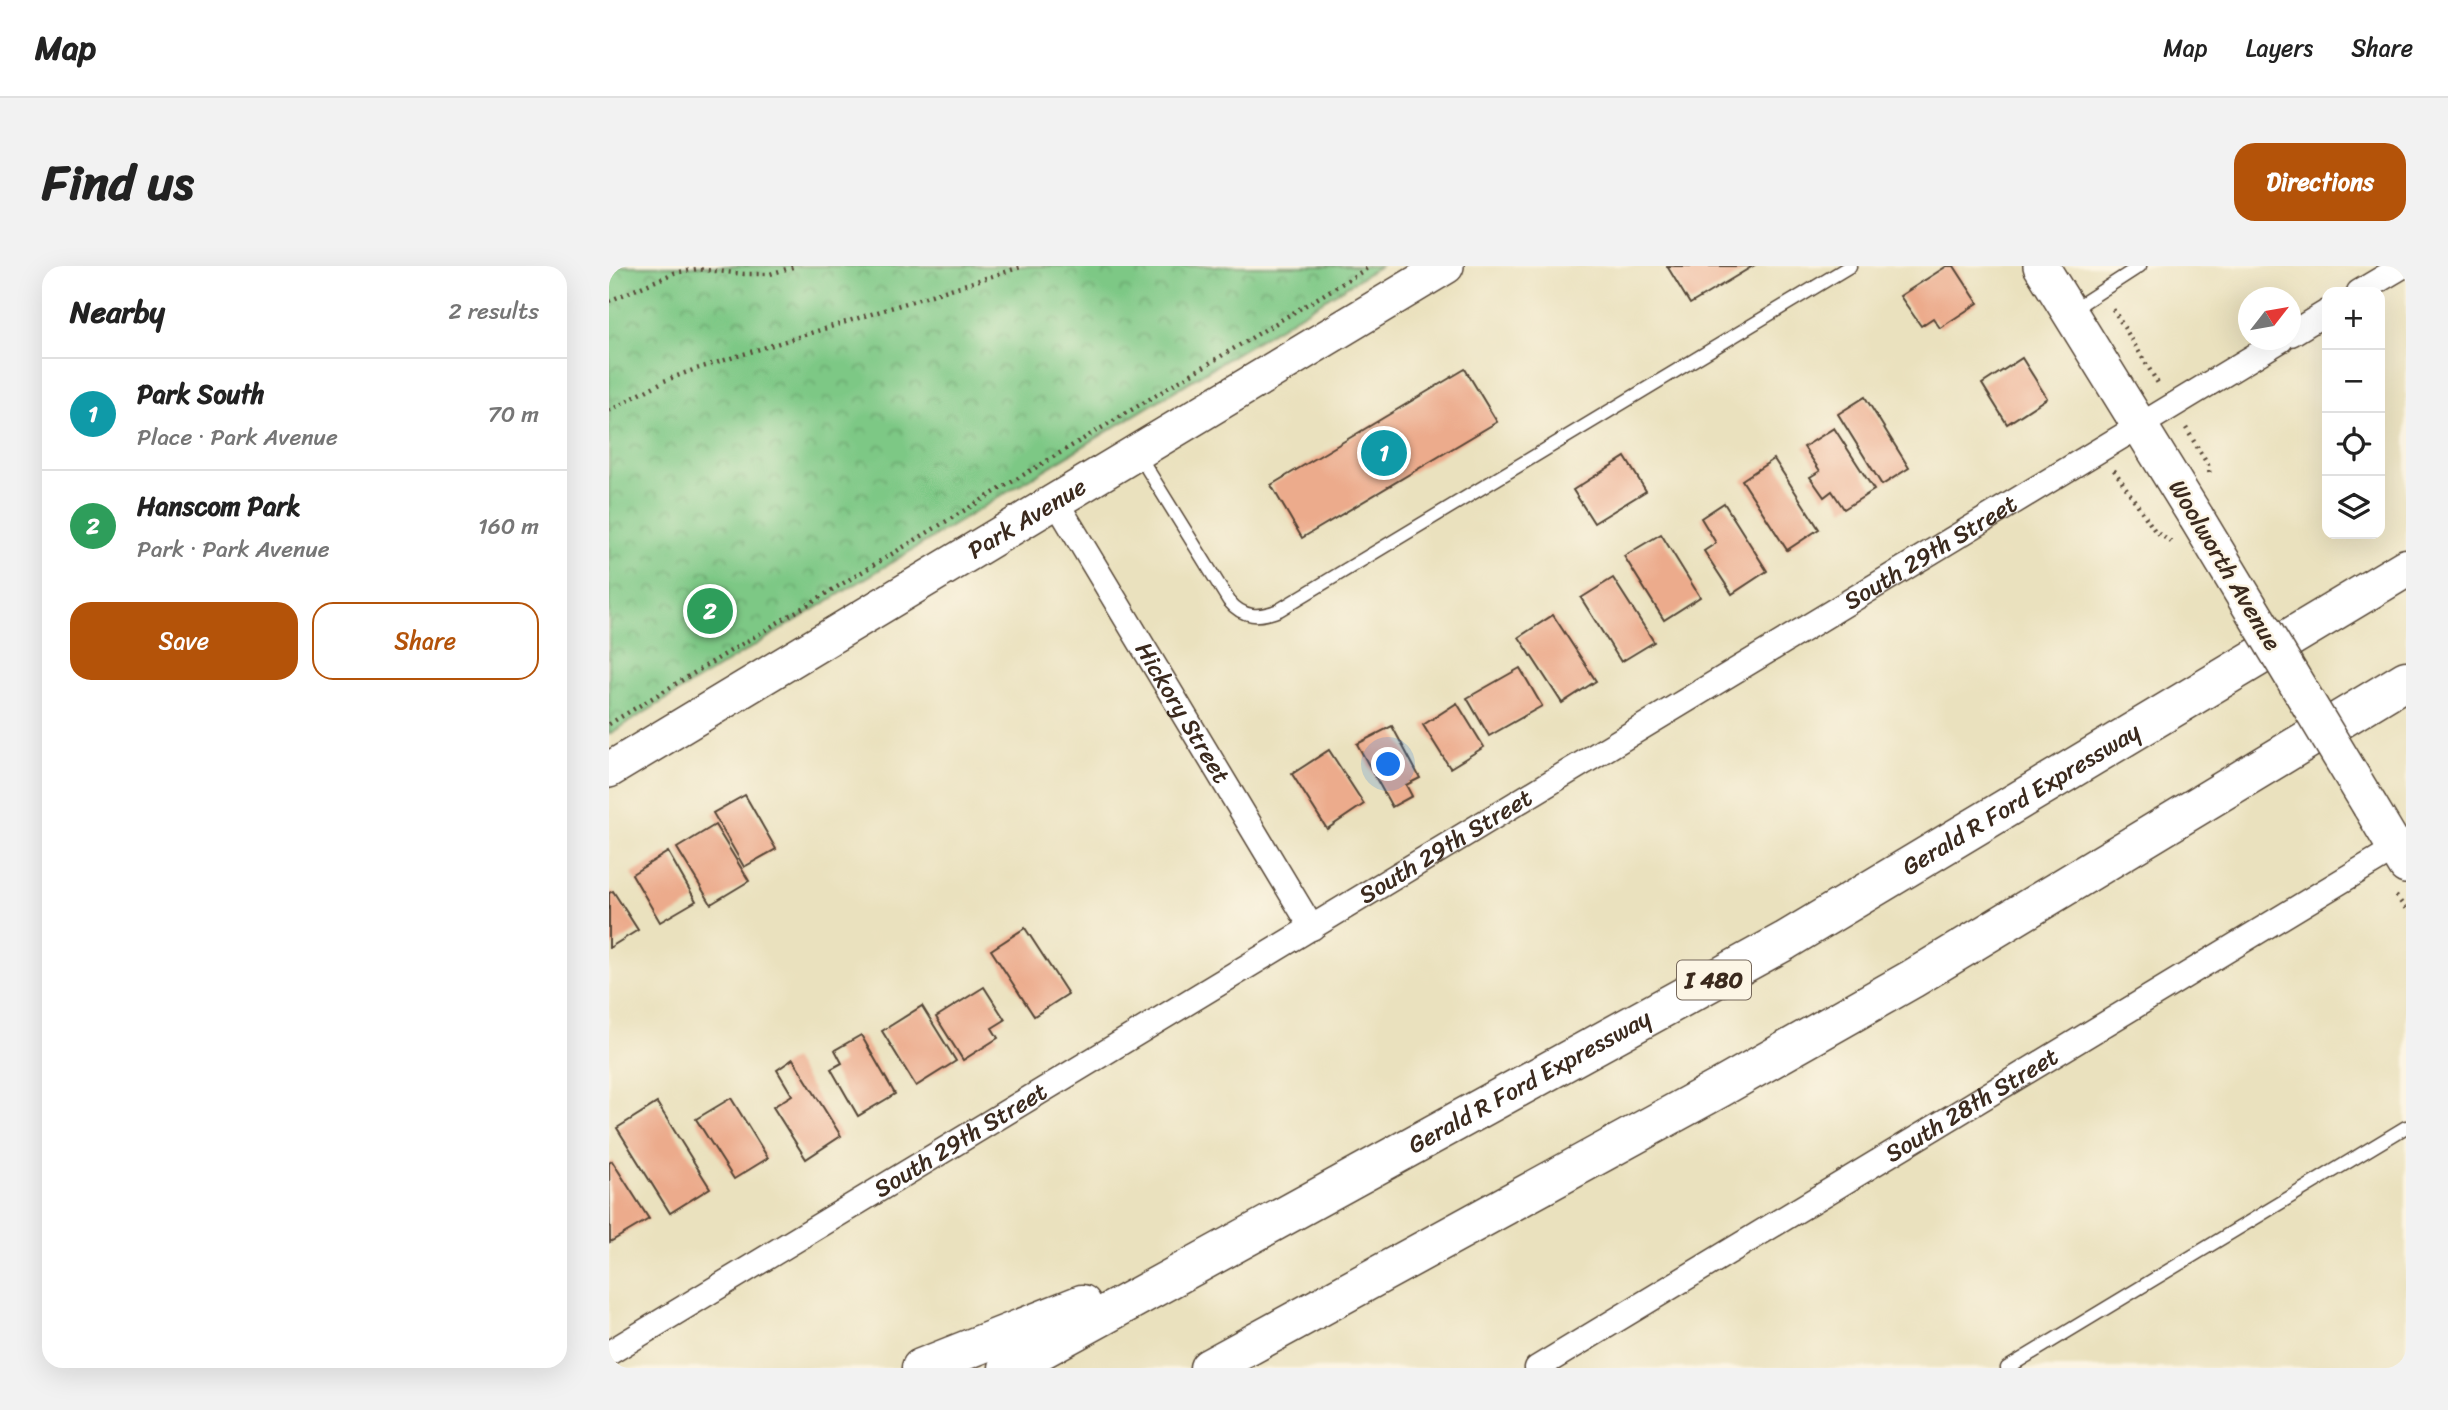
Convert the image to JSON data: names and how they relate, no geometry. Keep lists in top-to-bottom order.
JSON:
{
  "streets": {
    "highway": ["Gerald R Ford Expressway", "I 480"],
    "street": [
      "Park Avenue",
      "South 29th Street",
      "Woolworth Avenue",
      "Hickory Street",
      "South 28th Street"
    ]
  },
  "crossings": [
    ["Park Avenue", "Hickory Street"],
    ["South 29th Street", "Woolworth Avenue"],
    ["South 29th Street", "Hickory Street"],
    ["Woolworth Avenue", "South 28th Street"]
  ],
  "north": "top right",
  "page": {
    "header": "Map",
    "nav": ["Map", "Layers", "Share"],
    "title": "Find us",
    "buttons": [
      "Directions",
      ["Save", "Share"]
    ],
    "heading": ["Nearby", "2 results"],
    "map_buttons": ["+", "−"],
    "list": [
      {
        "mark": "1",
        "name": "Park South",
        "note": "Place · Park Avenue",
        "value": "70 m"
      },
      {
        "mark": "2",
        "name": "Hanscom Park",
        "note": "Park · Park Avenue",
        "value": "160 m"
      }
    ],
    "pins": ["1", "2"]
  }
}
